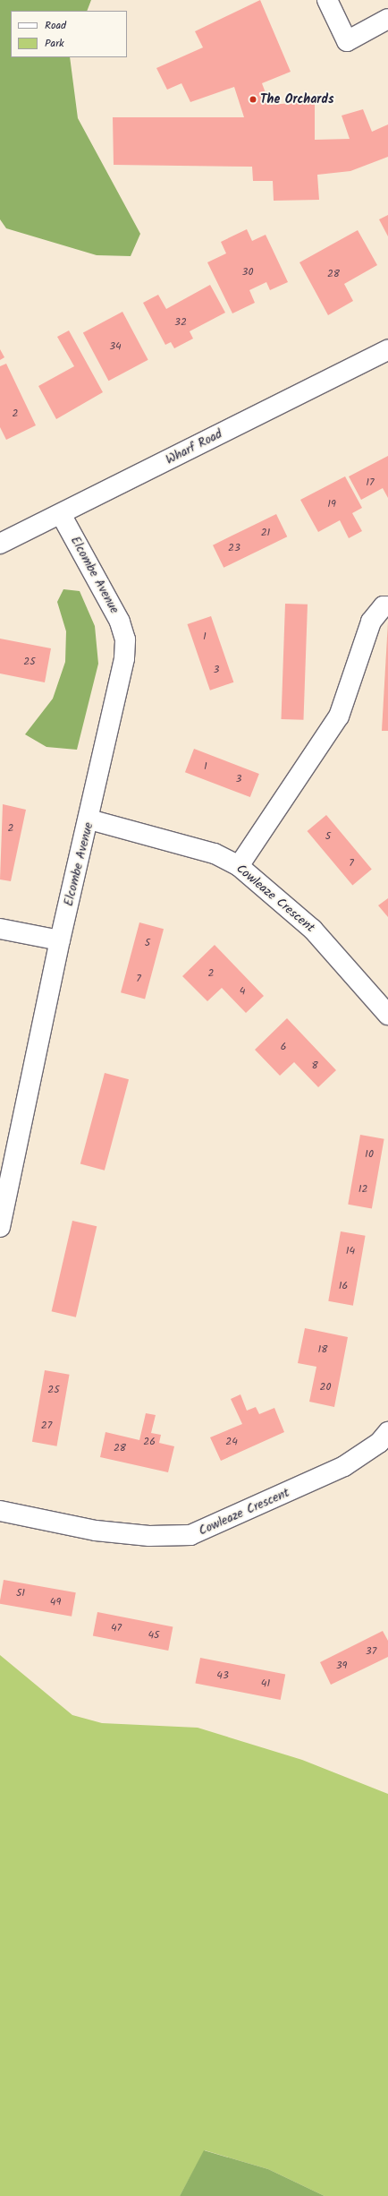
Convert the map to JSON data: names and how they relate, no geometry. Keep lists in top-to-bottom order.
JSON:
{
  "streets": {
    "street": ["Wharf Road", "Elcombe Avenue", "Cowleaze Crescent"]
  },
  "crossings": [
    ["Wharf Road", "Elcombe Avenue"],
    ["Elcombe Avenue", "Cowleaze Crescent"]
  ],
  "places": ["The Orchards"],
  "house_numbers": [
    "30",
    "28",
    "32",
    "34",
    "2",
    "17",
    "19",
    "21",
    "23",
    "1",
    "25",
    "3",
    "1",
    "3",
    "2",
    "5",
    "7",
    "5",
    "2",
    "7",
    "4",
    "6",
    "8",
    "10",
    "12",
    "14",
    "16",
    "18",
    "20",
    "25",
    "27",
    "26",
    "24",
    "28",
    "51",
    "49",
    "47",
    "45",
    "37",
    "39",
    "43",
    "41"
  ],
  "legend": ["Road", "Park"]
}
